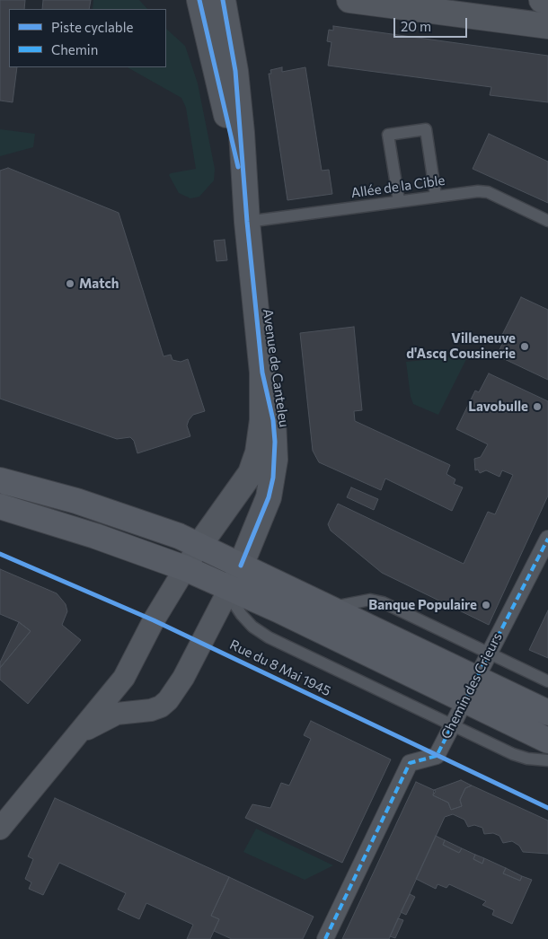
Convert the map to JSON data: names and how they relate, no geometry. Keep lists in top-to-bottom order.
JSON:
{
  "streets": {
    "street": ["Avenue de Canteleu", "Chemin des Crieurs"],
    "lane": ["Allée de la Cible"],
    "cycle path": ["Rue du 8 Mai 1945"]
  },
  "crossings": [
    ["Allée de la Cible", "Avenue de Canteleu"]
  ],
  "places": [
    "Match",
    "Villeneuve d'Ascq Cousinerie",
    "Lavobulle",
    "Banque Populaire"
  ],
  "legend": ["Piste cyclable", "Chemin"],
  "scale_bar": "20 m"
}
